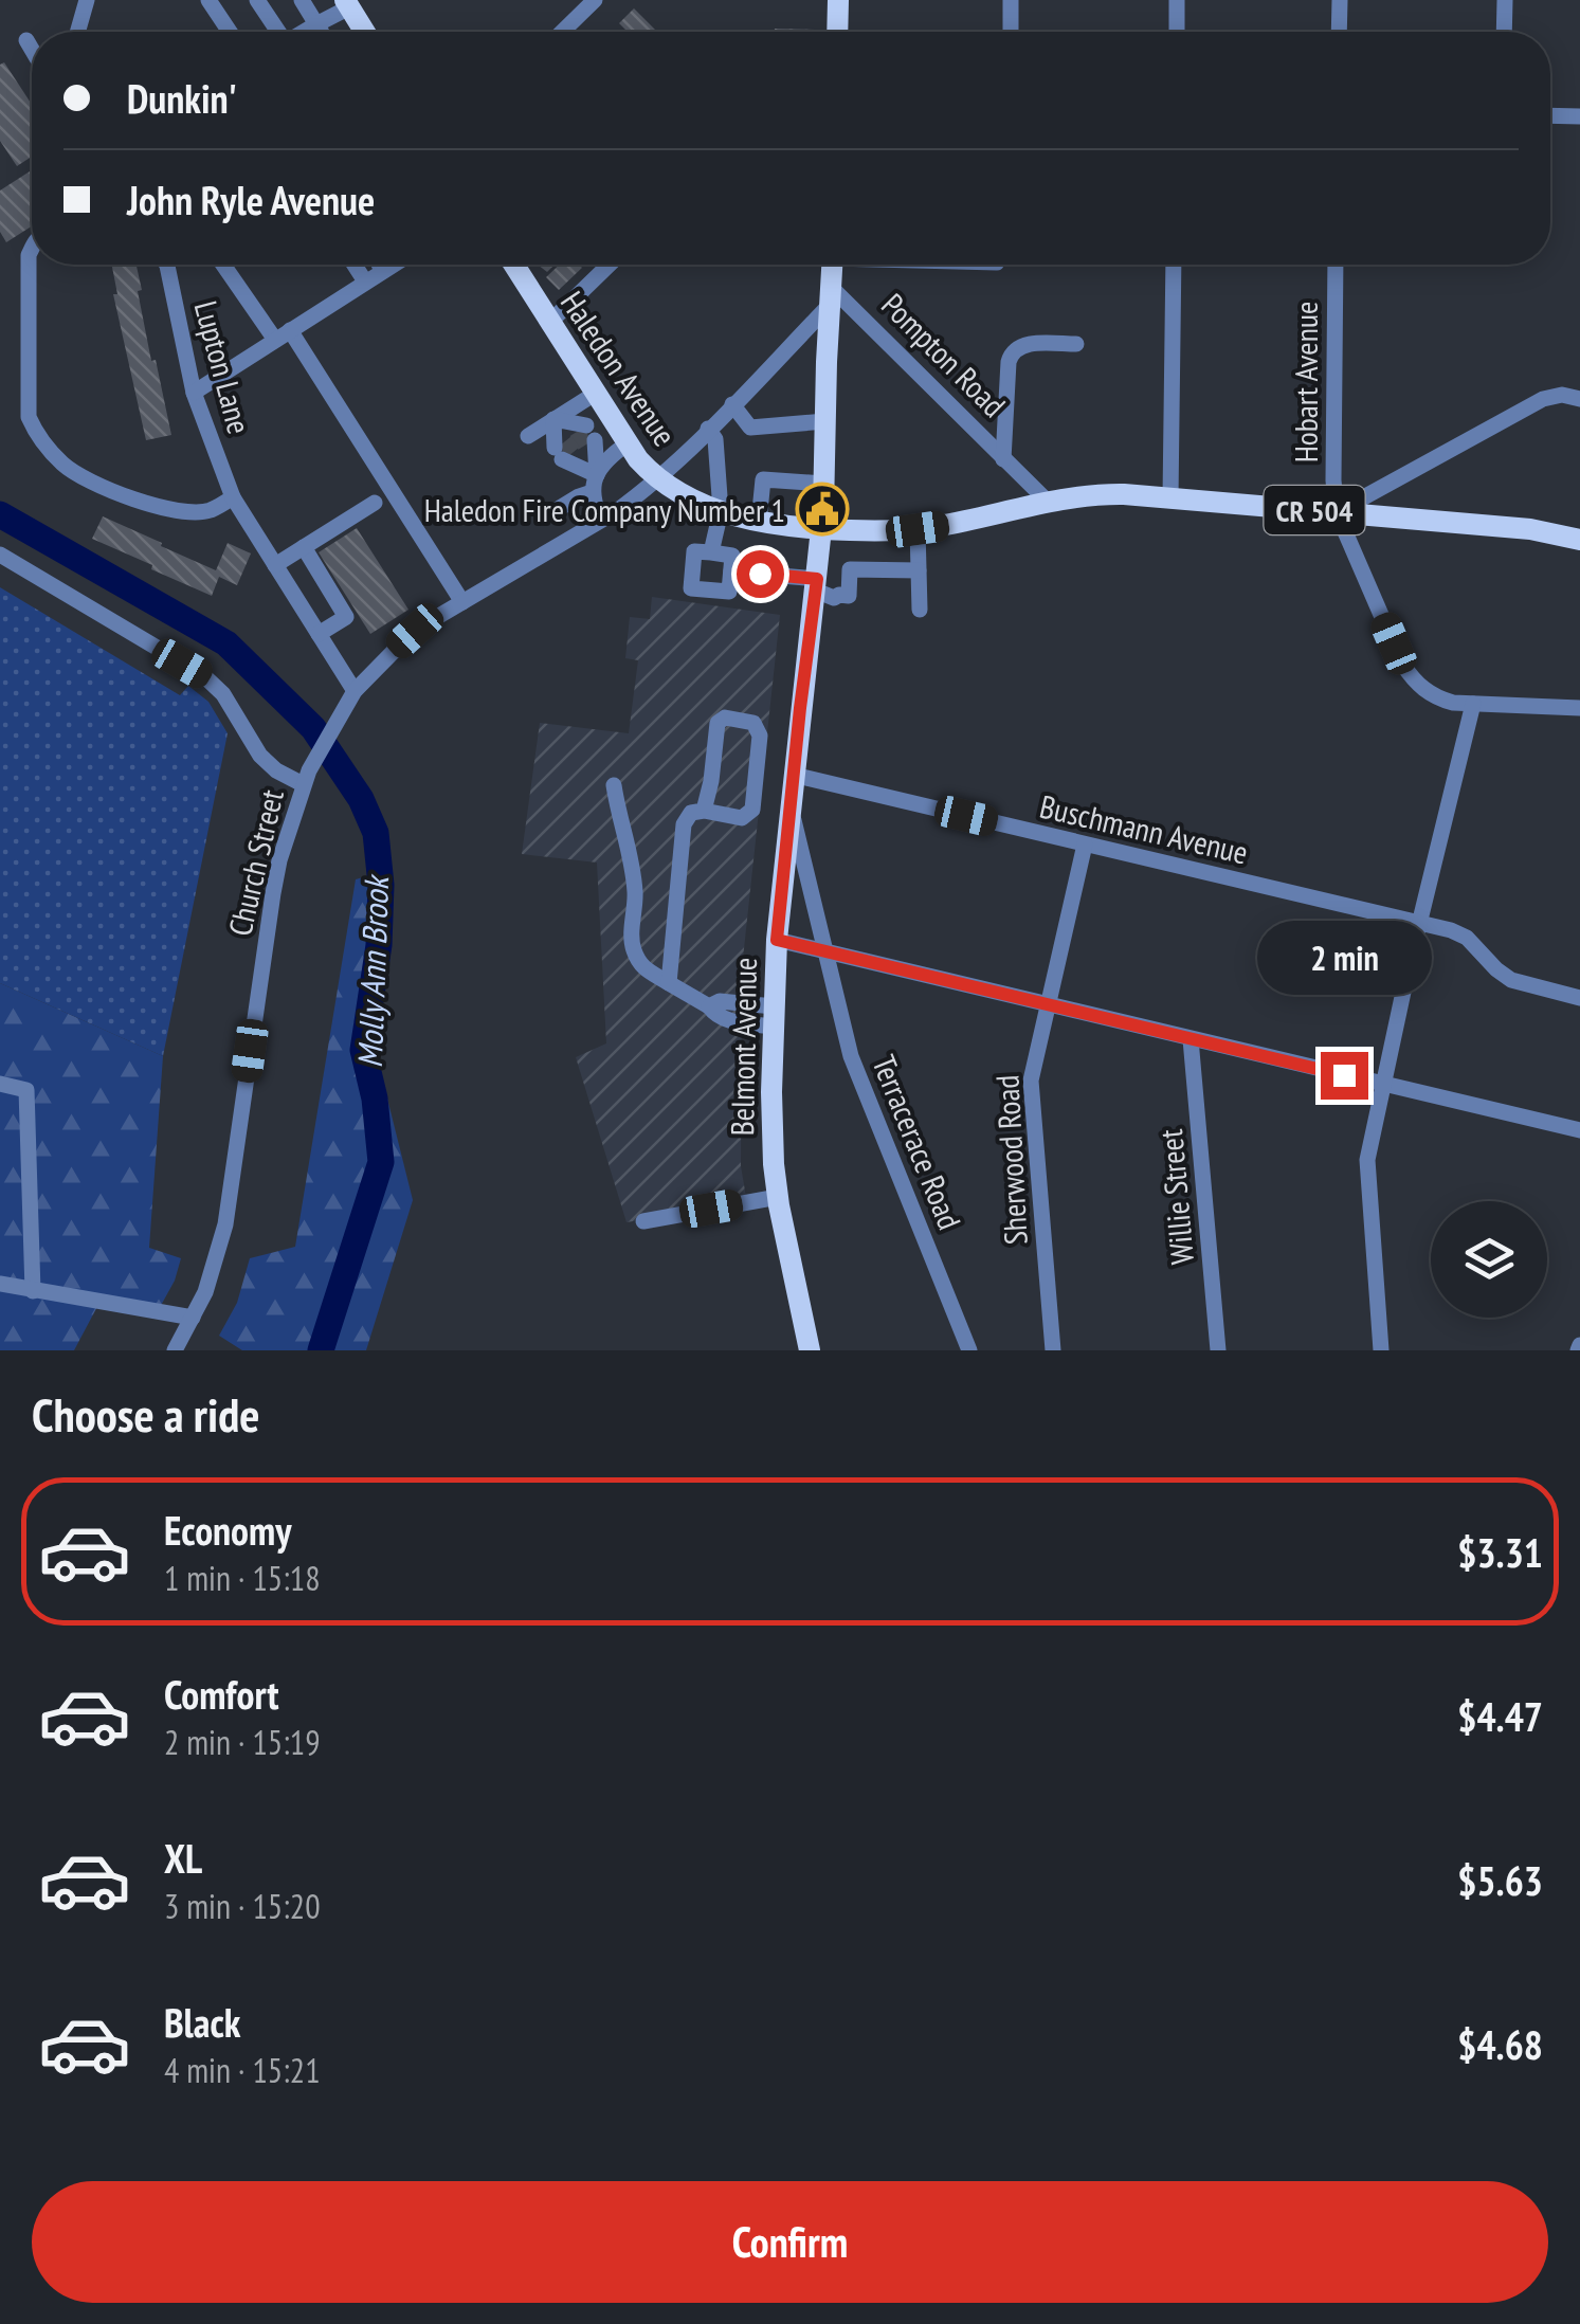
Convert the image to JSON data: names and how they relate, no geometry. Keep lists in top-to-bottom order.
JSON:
{
  "streets": {
    "main road": ["Haledon Avenue", "CR 504", "Belmont Avenue"],
    "street": [
      "Pompton Road",
      "Lupton Lane",
      "Hobart Avenue",
      "Buschmann Avenue",
      "Church Street",
      "Terracerace Road",
      "Sherwood Road",
      "Willie Street"
    ]
  },
  "crossings": [
    ["Pompton Road", "CR 504"],
    ["Pompton Road", "Church Street"],
    ["Pompton Road", "Belmont Avenue"],
    ["Lupton Lane", "Church Street"],
    ["Haledon Avenue", "CR 504"],
    ["Haledon Avenue", "Church Street"],
    ["Haledon Avenue", "Belmont Avenue"],
    ["Hobart Avenue", "CR 504"],
    ["CR 504", "Belmont Avenue"],
    ["Buschmann Avenue", "Belmont Avenue"],
    ["Buschmann Avenue", "Sherwood Road"],
    ["Church Street", "Belmont Avenue"],
    ["Belmont Avenue", "Terracerace Road"]
  ],
  "water": ["Molly Ann Brook"],
  "places": {
    "public building": ["Haledon Fire Company Number 1"]
  },
  "page": {
    "banner": ["Dunkin'", "John Ryle Avenue"],
    "bubble": "2 min",
    "heading": "Choose a ride",
    "list": [
      {
        "name": "Economy",
        "note": "1 min · 15:18",
        "value": "$3.31"
      },
      {
        "name": "Comfort",
        "note": "2 min · 15:19",
        "value": "$4.47"
      },
      {
        "name": "XL",
        "note": "3 min · 15:20",
        "value": "$5.63"
      },
      {
        "name": "Black",
        "note": "4 min · 15:21",
        "value": "$4.68"
      }
    ],
    "buttons": "Confirm"
  }
}
